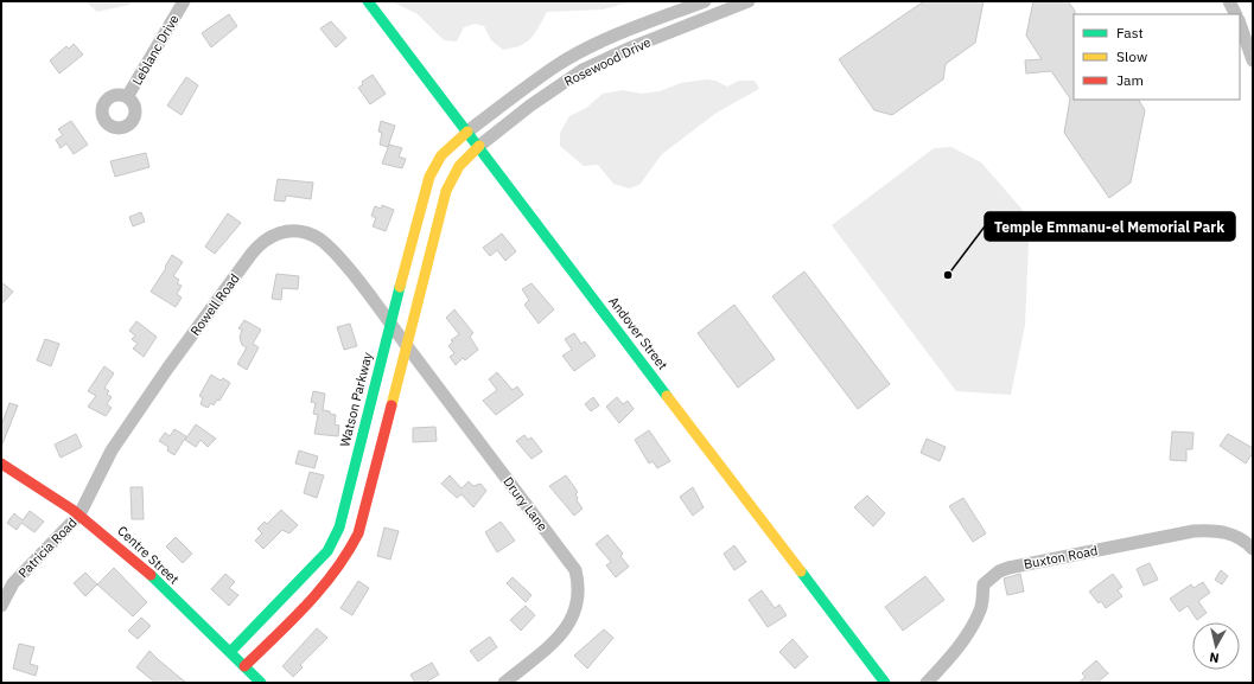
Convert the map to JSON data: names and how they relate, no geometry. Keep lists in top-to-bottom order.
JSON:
{
  "streets": {
    "main road": ["Andover Street", "Watson Parkway", "Centre Street"],
    "street": [
      "Leblanc Drive",
      "Rosewood Drive",
      "Rowell Road",
      "Drury Lane",
      "Patricia Road",
      "Buxton Road"
    ]
  },
  "crossings": [
    ["Rosewood Drive", "Andover Street"],
    ["Rosewood Drive", "Watson Parkway"],
    ["Rowell Road", "Watson Parkway"],
    ["Rowell Road", "Drury Lane"],
    ["Rowell Road", "Patricia Road"],
    ["Rowell Road", "Centre Street"],
    ["Andover Street", "Watson Parkway"],
    ["Watson Parkway", "Drury Lane"],
    ["Watson Parkway", "Centre Street"],
    ["Patricia Road", "Centre Street"]
  ],
  "places": ["Temple Emmanu-el Memorial Park"],
  "legend": ["Fast", "Slow", "Jam"],
  "north": "bottom"
}
